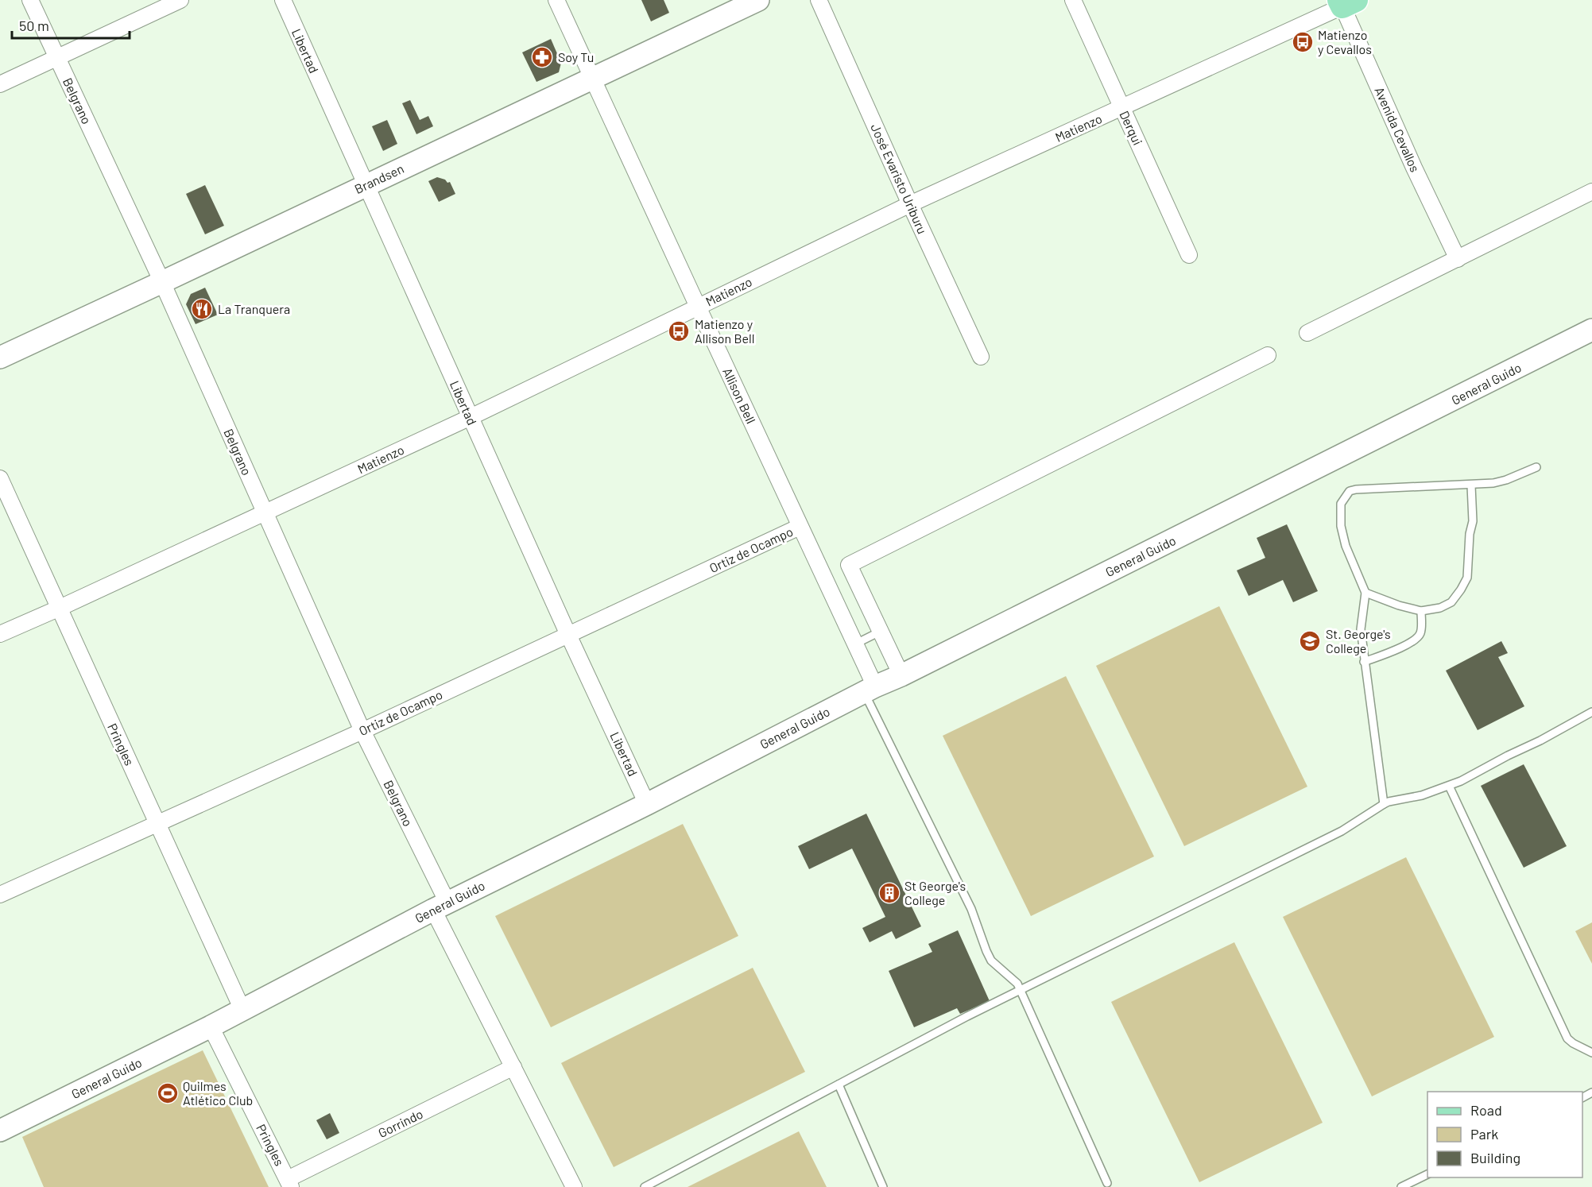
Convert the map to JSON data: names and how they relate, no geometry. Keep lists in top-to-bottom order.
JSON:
{
  "streets": {
    "main road": ["Brandsen", "General Guido"],
    "street": [
      "Libertad",
      "Belgrano",
      "Matienzo",
      "Derqui",
      "Avenida Cevallos",
      "José Evaristo Uriburu",
      "Allison Bell",
      "Ortiz de Ocampo",
      "Pringles",
      "Gorrindo"
    ]
  },
  "crossings": [
    ["Libertad", "Matienzo"],
    ["Libertad", "Brandsen"],
    ["Libertad", "General Guido"],
    ["Libertad", "Ortiz de Ocampo"],
    ["Belgrano", "Matienzo"],
    ["Belgrano", "Brandsen"],
    ["Belgrano", "General Guido"],
    ["Belgrano", "Ortiz de Ocampo"],
    ["Belgrano", "Gorrindo"],
    ["Matienzo", "Derqui"],
    ["Matienzo", "Avenida Cevallos"],
    ["Matienzo", "José Evaristo Uriburu"],
    ["Matienzo", "Allison Bell"],
    ["Matienzo", "Pringles"],
    ["Brandsen", "Allison Bell"],
    ["General Guido", "Allison Bell"],
    ["General Guido", "Pringles"],
    ["Allison Bell", "Ortiz de Ocampo"],
    ["Ortiz de Ocampo", "Pringles"],
    ["Pringles", "Gorrindo"]
  ],
  "places": {
    "bus stop": ["Matienzo y Cevallos", "Matienzo y Allison Bell"],
    "pharmacy": ["Soy Tu"],
    "restaurant": ["La Tranquera"],
    "school or university": ["St. George's College"],
    "building": ["St George's College"],
    "sports": ["Quilmes Atlético Club"]
  },
  "legend": ["Road", "Park", "Building"],
  "scale_bar": "50 m"
}
